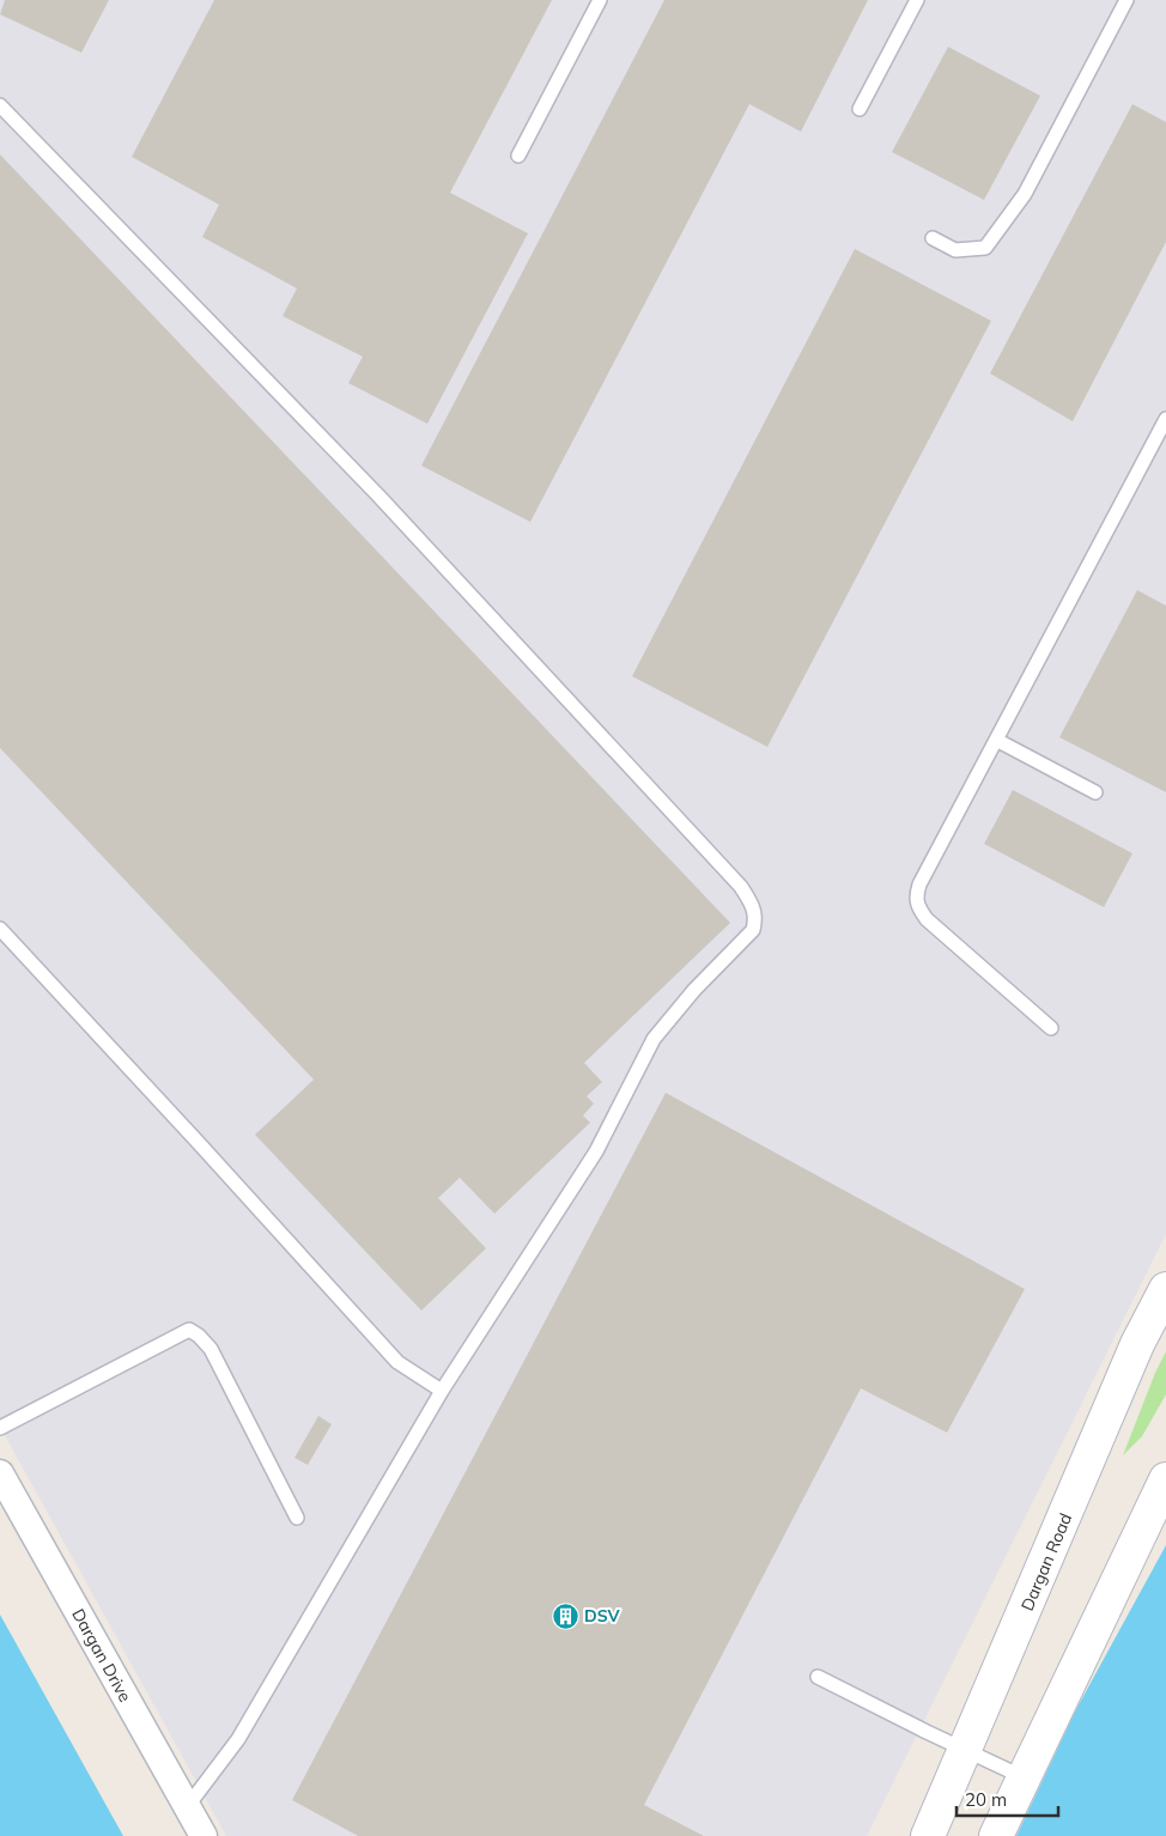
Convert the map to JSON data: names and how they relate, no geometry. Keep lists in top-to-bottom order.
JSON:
{
  "streets": {
    "street": ["Dargan Road", "Dargan Drive"]
  },
  "places": {
    "building": ["DSV"]
  },
  "scale_bar": "20 m"
}
